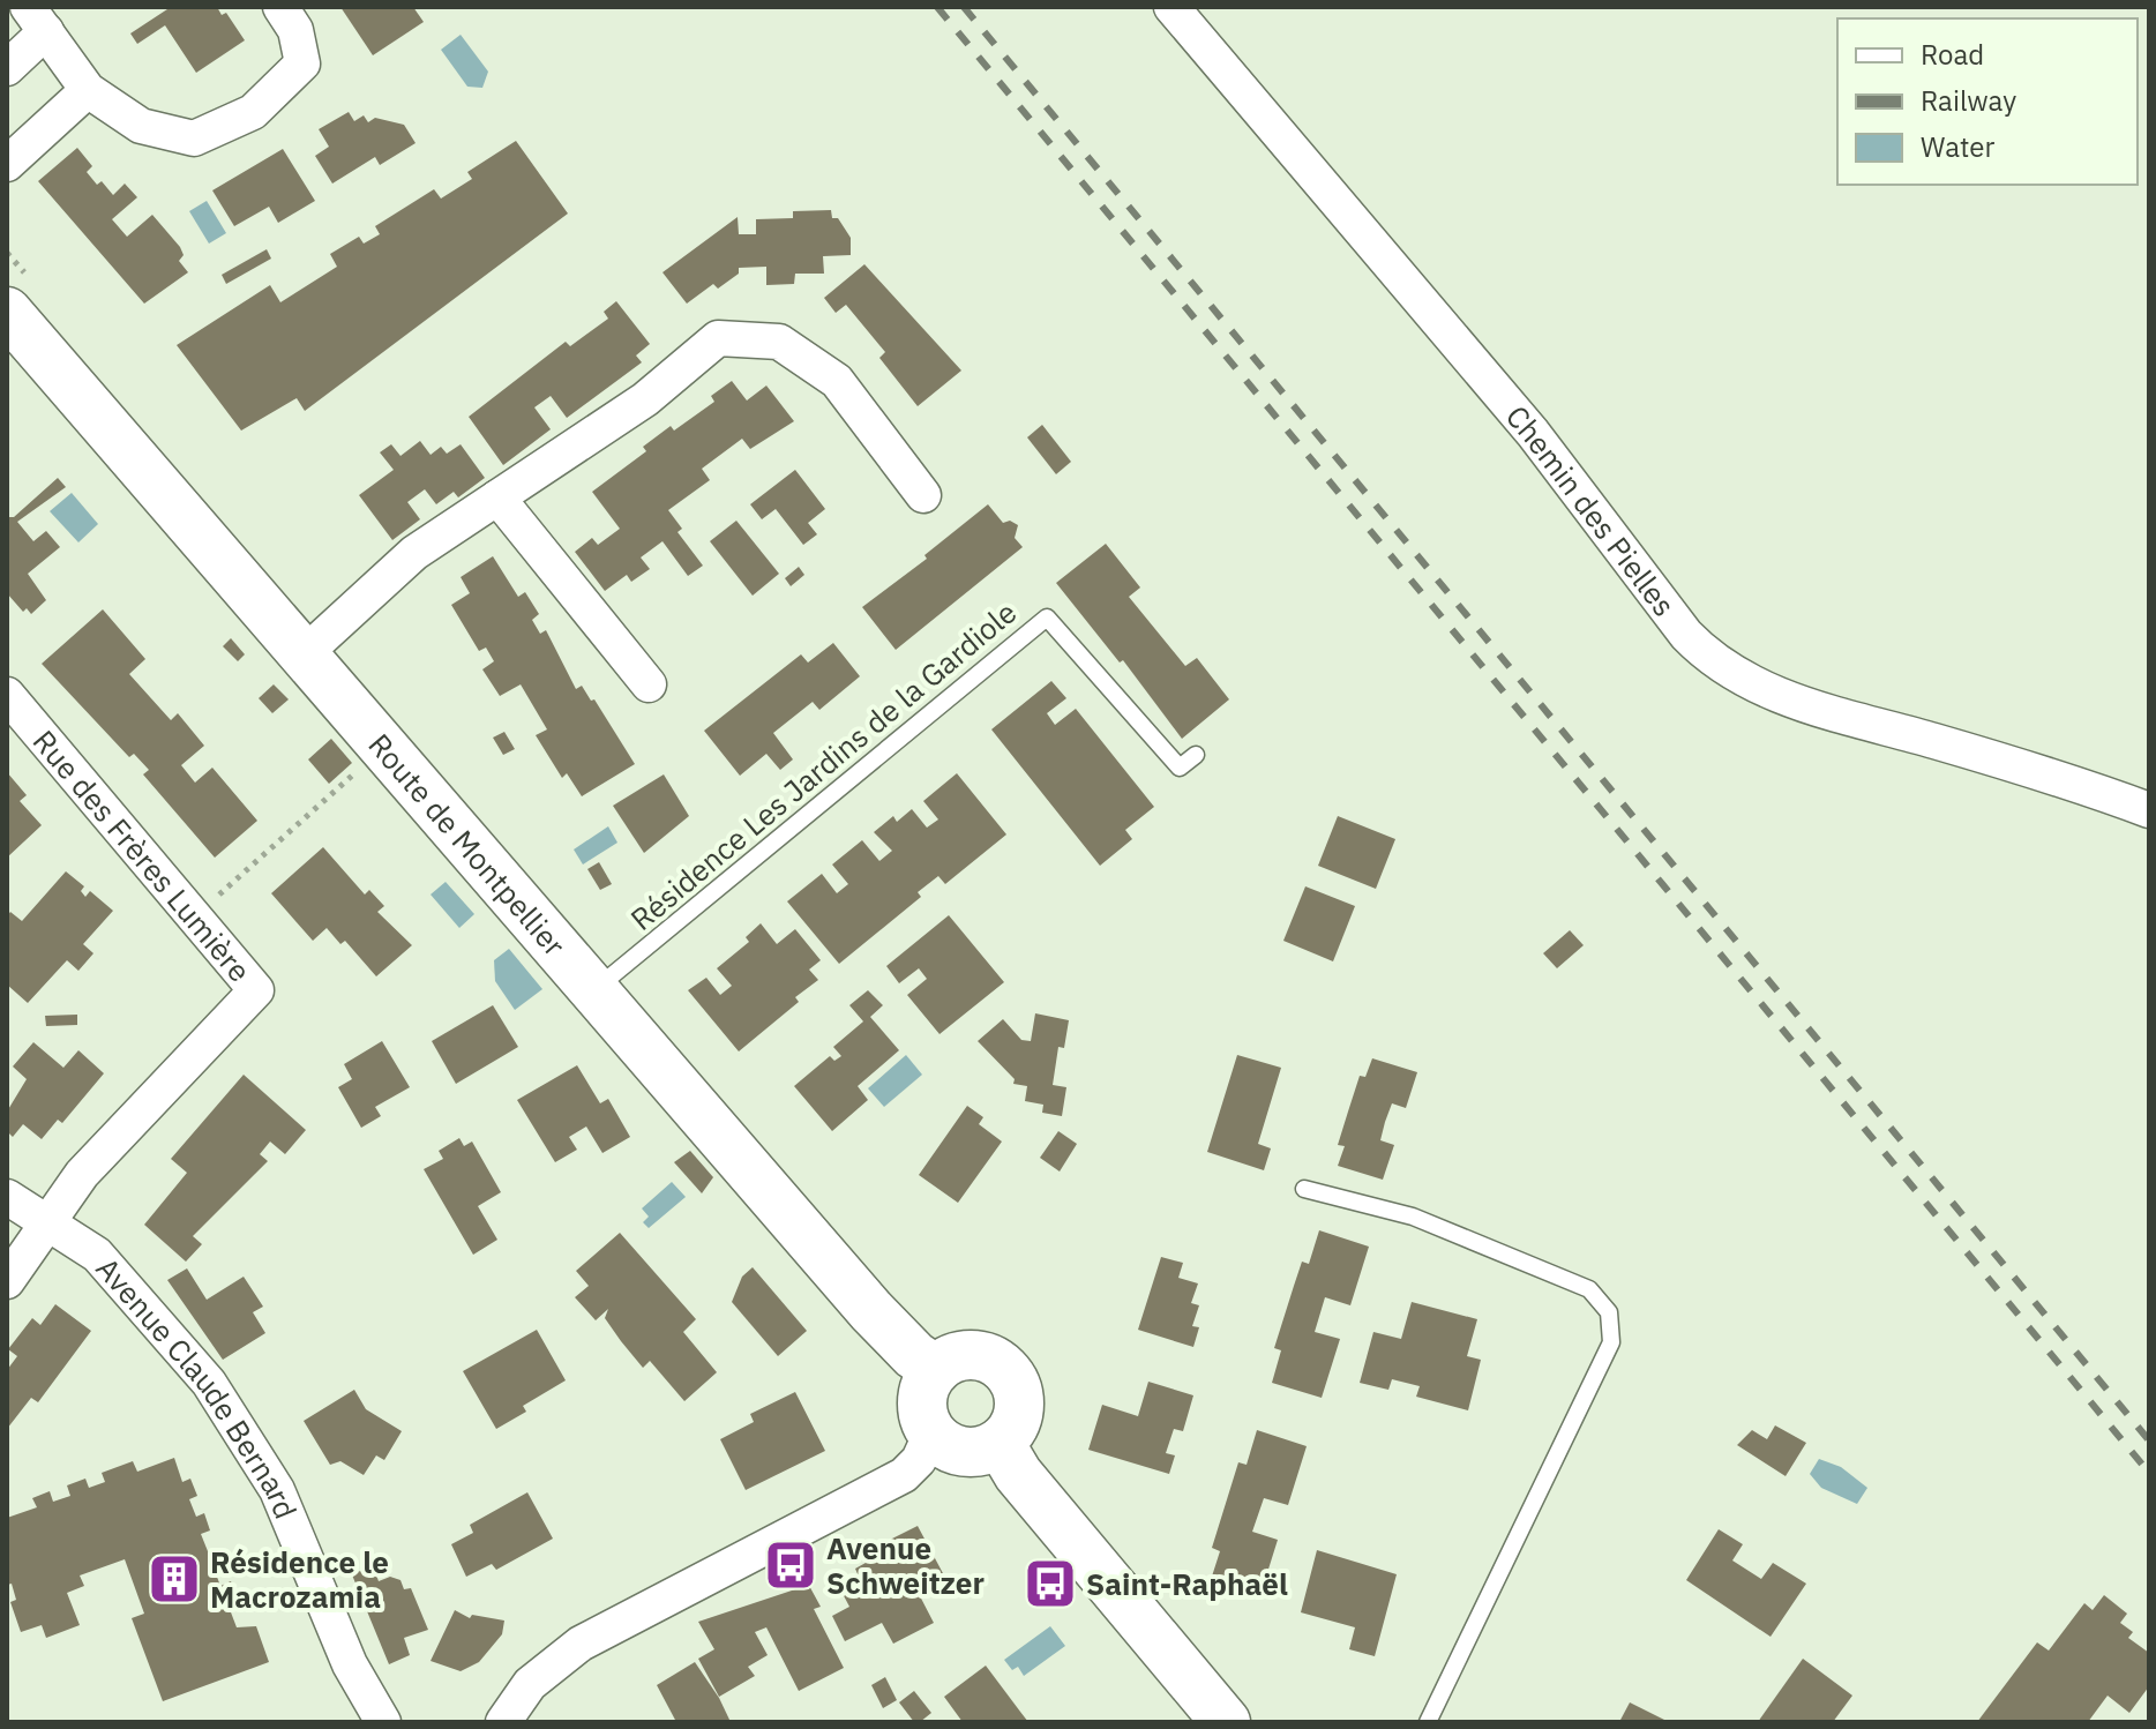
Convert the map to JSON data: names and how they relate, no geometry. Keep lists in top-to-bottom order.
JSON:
{
  "streets": {
    "main road": ["Route de Montpellier"],
    "street": ["Chemin des Pielles", "Rue des Frères Lumière", "Avenue Claude Bernard"],
    "lane": ["Résidence Les Jardins de la Gardiole"]
  },
  "crossings": [
    ["Résidence Les Jardins de la Gardiole", "Route de Montpellier"],
    ["Rue des Frères Lumière", "Avenue Claude Bernard"]
  ],
  "places": {
    "bus stop": ["Avenue Schweitzer", "Saint-Raphaël"],
    "building": ["Résidence le Macrozamia"]
  },
  "legend": ["Road", "Railway", "Water"]
}
